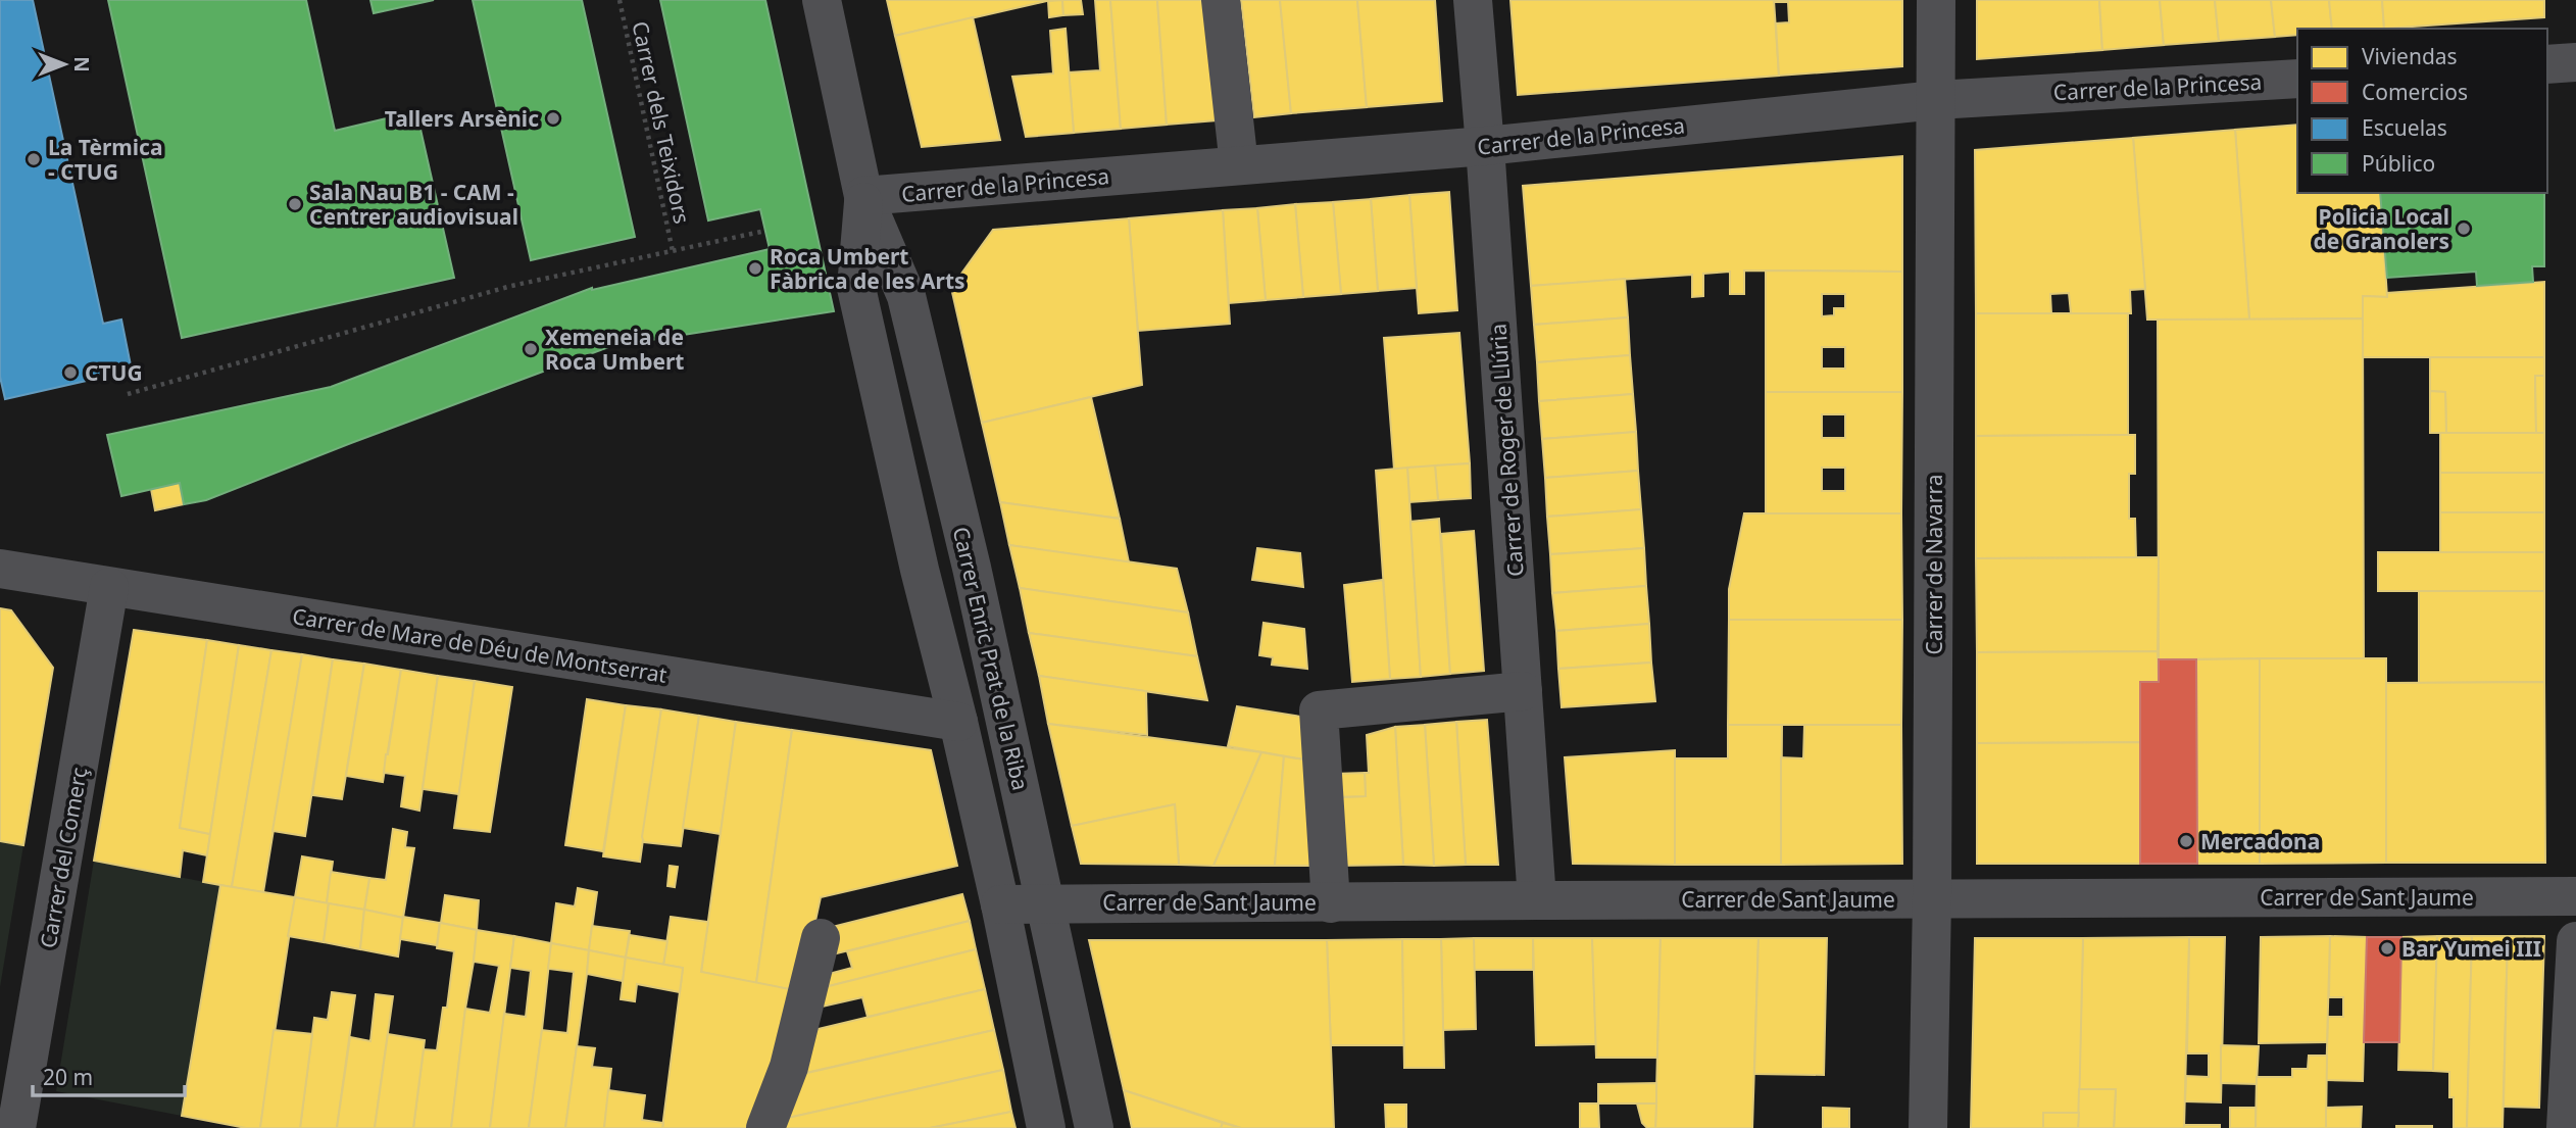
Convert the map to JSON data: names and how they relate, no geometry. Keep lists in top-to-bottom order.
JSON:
{
  "streets": {
    "street": [
      "Carrer de la Princesa",
      "Carrer de Roger de Llúria",
      "Carrer de Navarra",
      "Carrer de Mare de Déu de Montserrat",
      "Carrer Enric Prat de la Riba",
      "Carrer del Comerç",
      "Carrer de Sant Jaume"
    ],
    "path": ["Carrer dels Teixidors"]
  },
  "crossings": [
    ["Carrer de la Princesa", "Carrer de Roger de Llúria"],
    ["Carrer de la Princesa", "Carrer de Navarra"],
    ["Carrer de la Princesa", "Carrer Enric Prat de la Riba"],
    ["Carrer de Roger de Llúria", "Carrer de Sant Jaume"],
    ["Carrer de Navarra", "Carrer de Sant Jaume"],
    ["Carrer de Mare de Déu de Montserrat", "Carrer Enric Prat de la Riba"],
    ["Carrer de Mare de Déu de Montserrat", "Carrer del Comerç"],
    ["Carrer Enric Prat de la Riba", "Carrer de Sant Jaume"]
  ],
  "places": [
    "Tallers Arsènic",
    "La Tèrmica - CTUG",
    "Sala Nau B1 - CAM - Centrer audiovisual",
    "Policia Local de Granolers",
    "Roca Umbert Fàbrica de les Arts",
    "Xemeneia de Roca Umbert",
    "CTUG",
    "Mercadona",
    "Bar Yumei III"
  ],
  "legend": [
    "Viviendas",
    "Comercios",
    "Escuelas",
    "Público"
  ],
  "scale_bar": "20 m",
  "north": "right"
}
